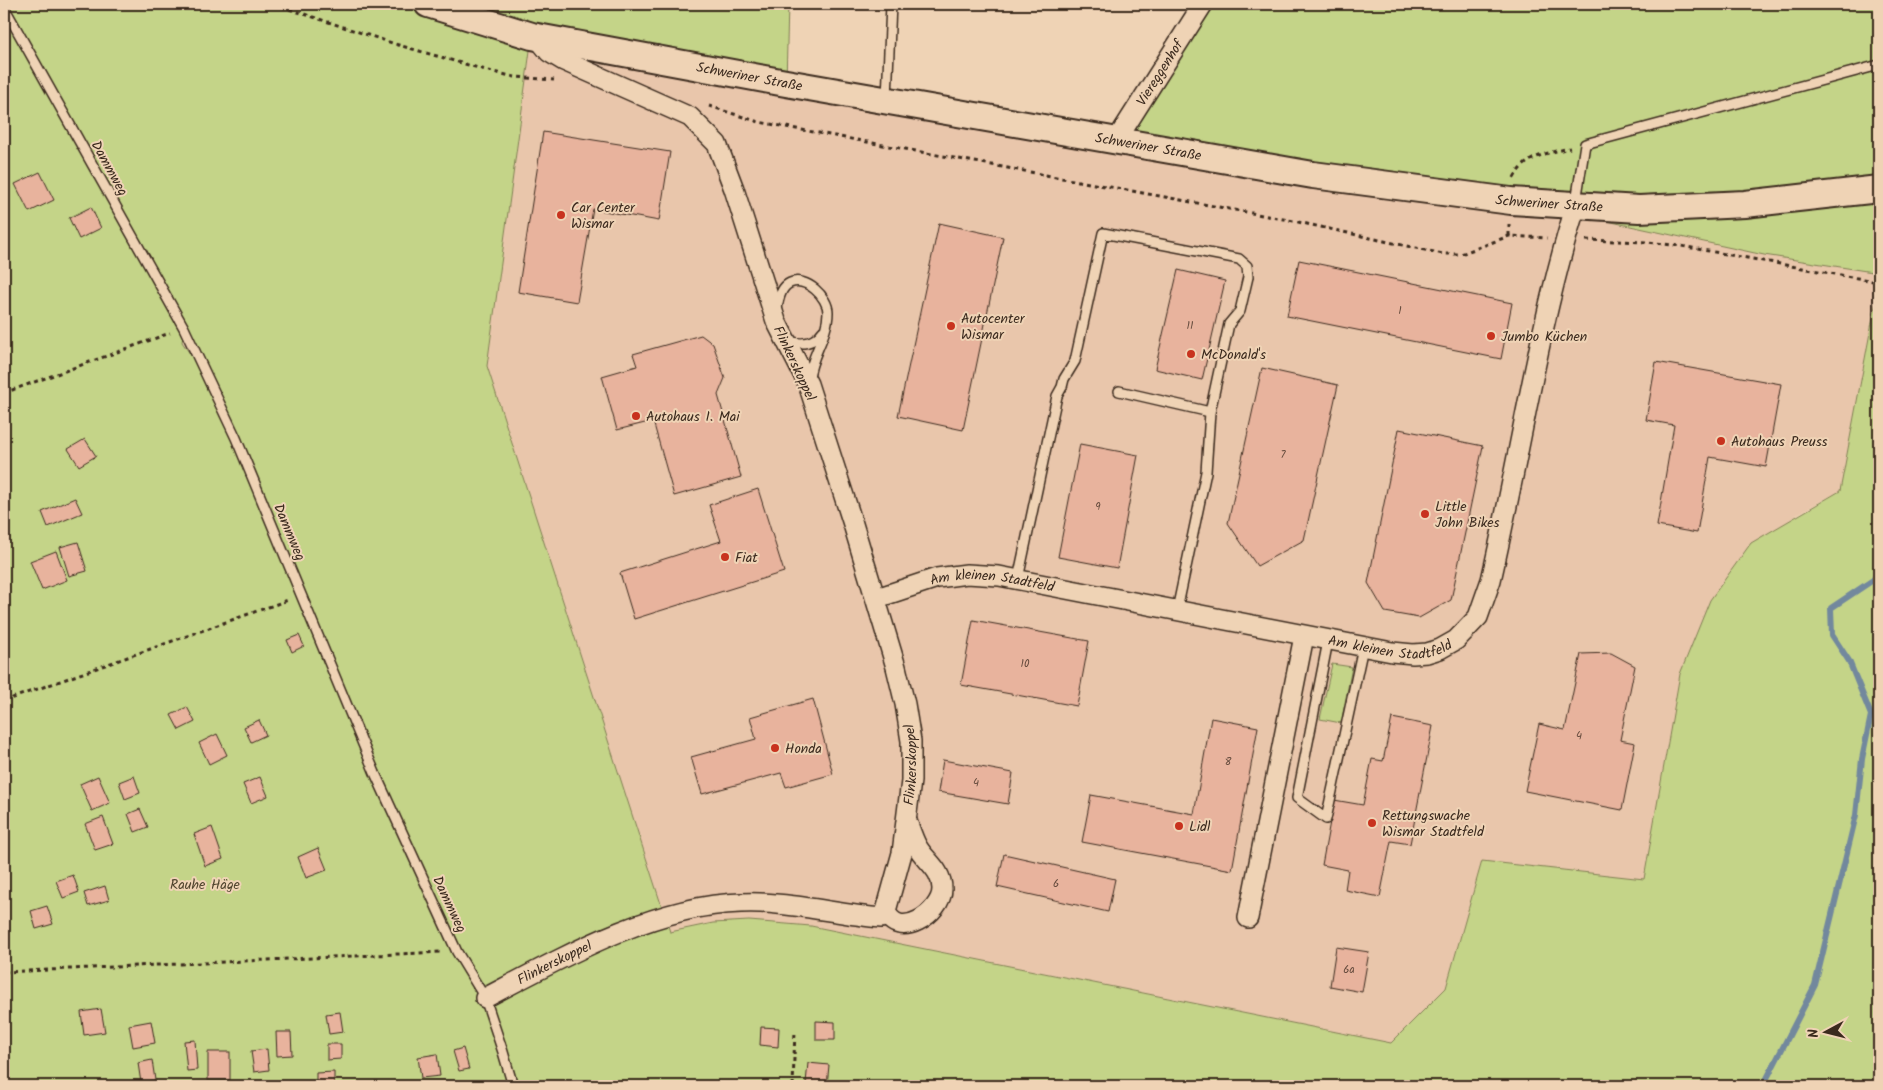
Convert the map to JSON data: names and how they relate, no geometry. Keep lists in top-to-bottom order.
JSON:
{
  "streets": {
    "main road": ["Schweriner Straße"],
    "street": ["Viereggenhof", "Flinkerskoppel", "Am kleinen Stadtfeld"],
    "lane": ["Dammweg"]
  },
  "crossings": [
    ["Viereggenhof", "Schweriner Straße"],
    ["Schweriner Straße", "Flinkerskoppel"],
    ["Schweriner Straße", "Am kleinen Stadtfeld"],
    ["Dammweg", "Flinkerskoppel"],
    ["Flinkerskoppel", "Am kleinen Stadtfeld"]
  ],
  "parks": ["Rauhe Häge"],
  "places": [
    "Car Center Wismar",
    "Autocenter Wismar",
    "Jumbo Küchen",
    "McDonald's",
    "Autohaus I. Mai",
    "Autohaus Preuss",
    "Little John Bikes",
    "Fiat",
    "Honda",
    "Rettungswache Wismar Stadtfeld",
    "Lidl"
  ],
  "house_numbers": [
    "1",
    "11",
    "7",
    "9",
    "10",
    "4",
    "8",
    "4",
    "6",
    "6a"
  ],
  "north": "left"
}
